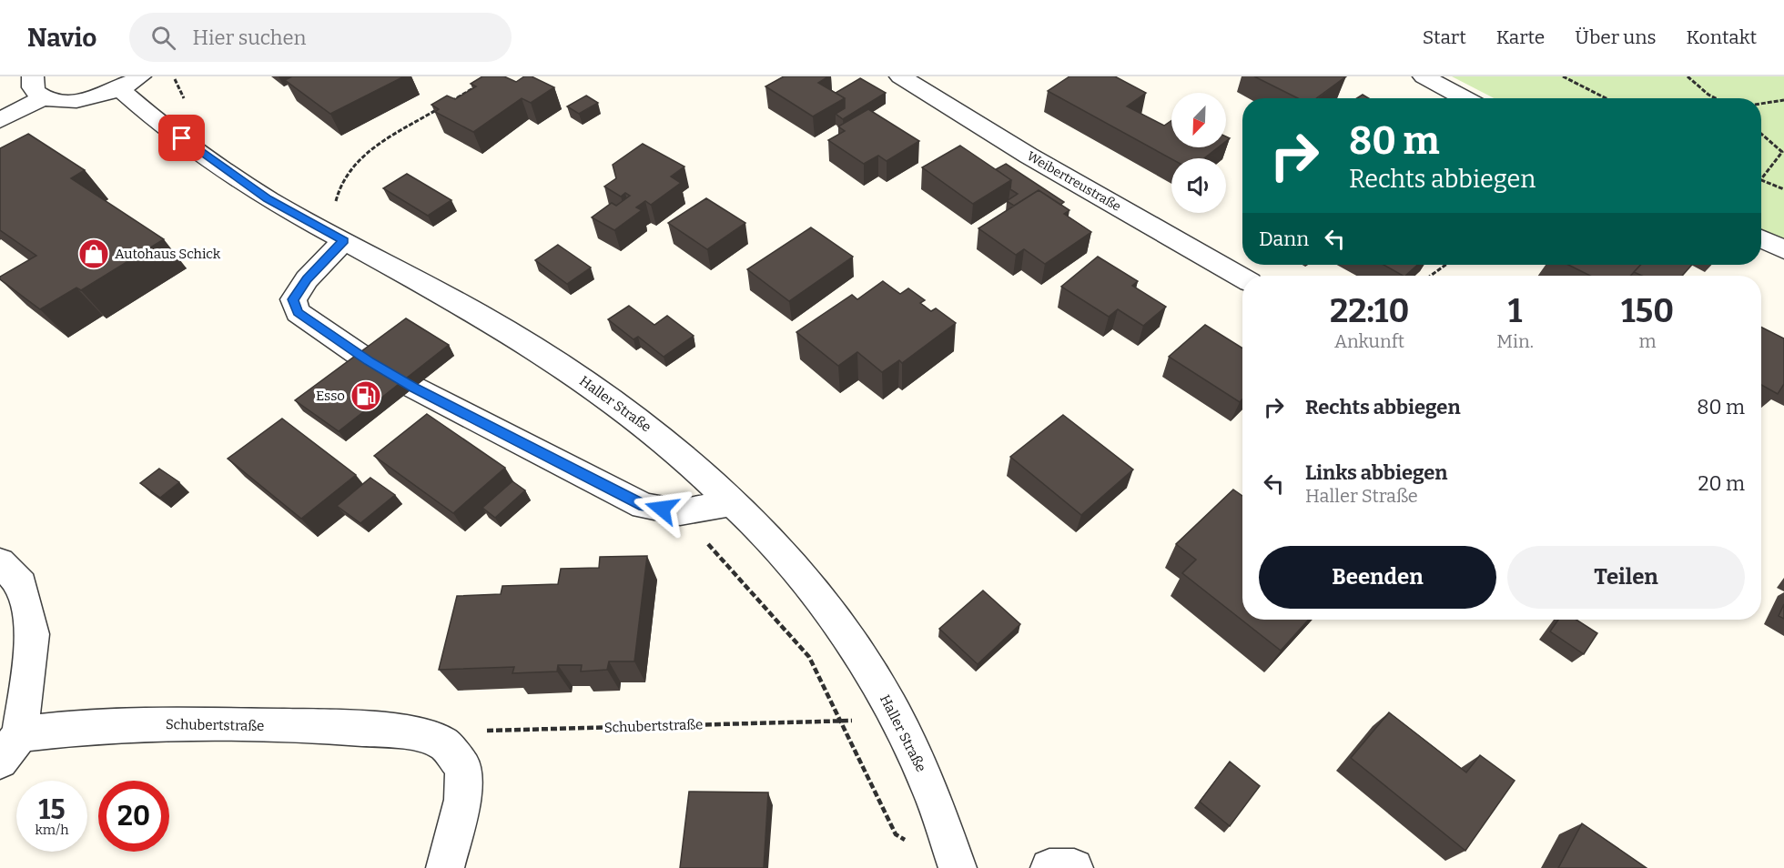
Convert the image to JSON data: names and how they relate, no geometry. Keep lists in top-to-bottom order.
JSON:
{
  "streets": {
    "street": ["Weibertreustraße", "Haller Straße", "Schubertstraße"]
  },
  "crossings": [
    ["Haller Straße", "Schubertstraße"]
  ],
  "places": {
    "shop": ["Autohaus Schick"],
    "fuel station": ["Esso"]
  },
  "north": "bottom left",
  "page": {
    "header": "Navio",
    "search": "Hier suchen",
    "nav": [
      "Start",
      "Karte",
      "Über uns",
      "Kontakt"
    ],
    "turn": ["80 m", "Rechts abbiegen"],
    "then": "Dann",
    "eta": [
      "22:10",
      "Ankunft",
      "1",
      "Min.",
      "150",
      "m"
    ],
    "list": [
      {
        "name": "Rechts abbiegen",
        "value": "80 m"
      },
      {
        "name": "Links abbiegen",
        "note": "Haller Straße",
        "value": "20 m"
      }
    ],
    "buttons": ["Beenden", "Teilen"],
    "speed": "15 km/h",
    "limit": "20"
  }
}
